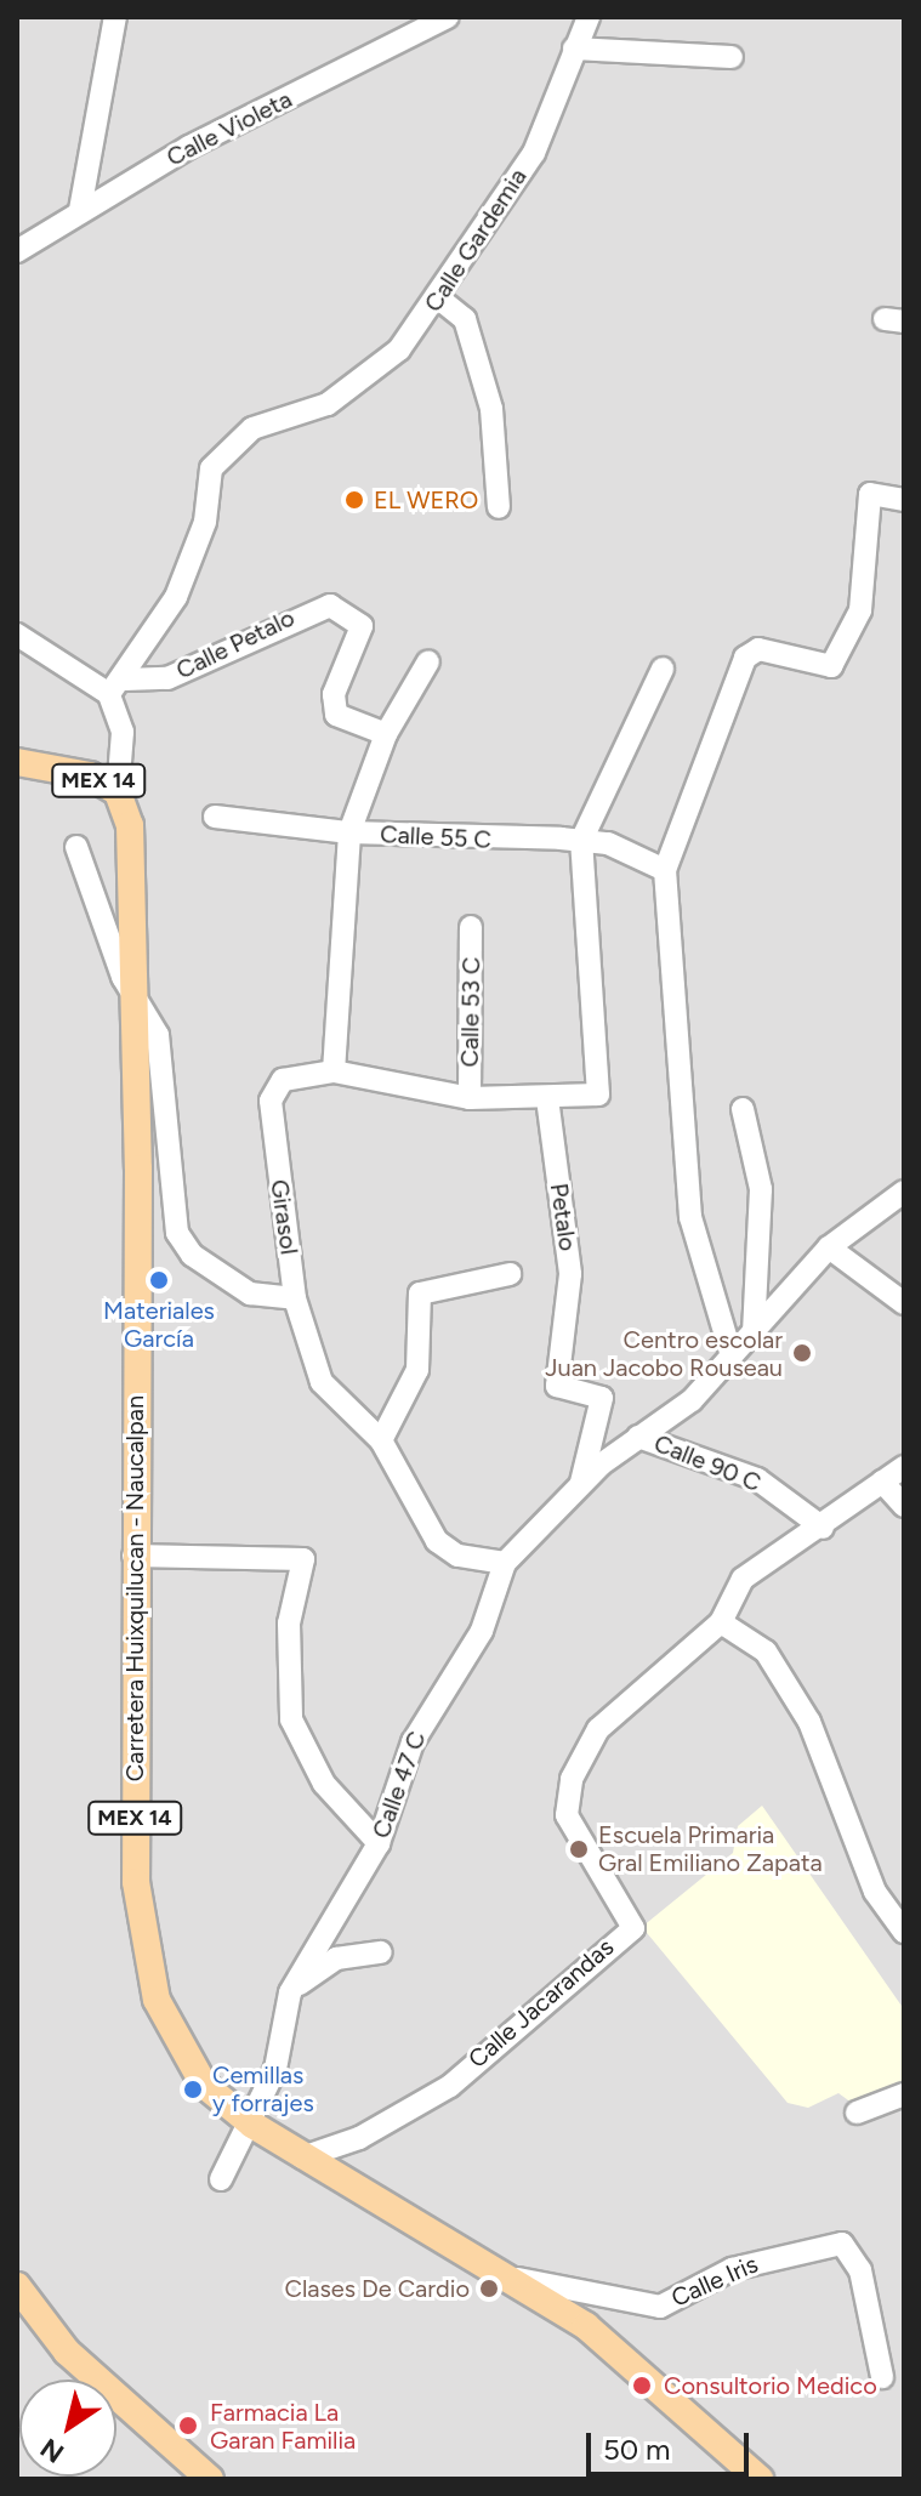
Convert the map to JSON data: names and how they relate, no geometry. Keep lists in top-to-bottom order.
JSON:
{
  "streets": {
    "main road": ["MEX 14", "Carretera Huixquilucan - Naucalpan"],
    "street": [
      "Calle Violeta",
      "Calle Gardemia",
      "Calle Petalo",
      "Calle 55 C",
      "Calle 53 C",
      "Girasol",
      "Petalo",
      "Calle 90 C",
      "Calle 47 C",
      "Calle Jacarandas",
      "Calle Iris"
    ]
  },
  "crossings": [
    ["Calle Gardemia", "Calle Petalo"],
    ["MEX 14", "Carretera Huixquilucan - Naucalpan"],
    ["Calle 55 C", "Girasol"],
    ["Calle 53 C", "Girasol"],
    ["Girasol", "Petalo"],
    ["Petalo", "Calle 47 C"],
    ["Calle 90 C", "Calle 47 C"],
    ["Carretera Huixquilucan - Naucalpan", "Calle 47 C"],
    ["Carretera Huixquilucan - Naucalpan", "Calle Jacarandas"],
    ["Carretera Huixquilucan - Naucalpan", "Calle Iris"]
  ],
  "places": [
    "EL WERO",
    "Materiales García",
    "Centro escolar Juan Jacobo Rouseau",
    "Escuela Primaria Gral Emiliano Zapata",
    "Cemillas y forrajes",
    "Clases De Cardio",
    "Consultorio Medico",
    "Farmacia La Garan Familia"
  ],
  "scale_bar": "50 m",
  "north": "bottom left"
}
